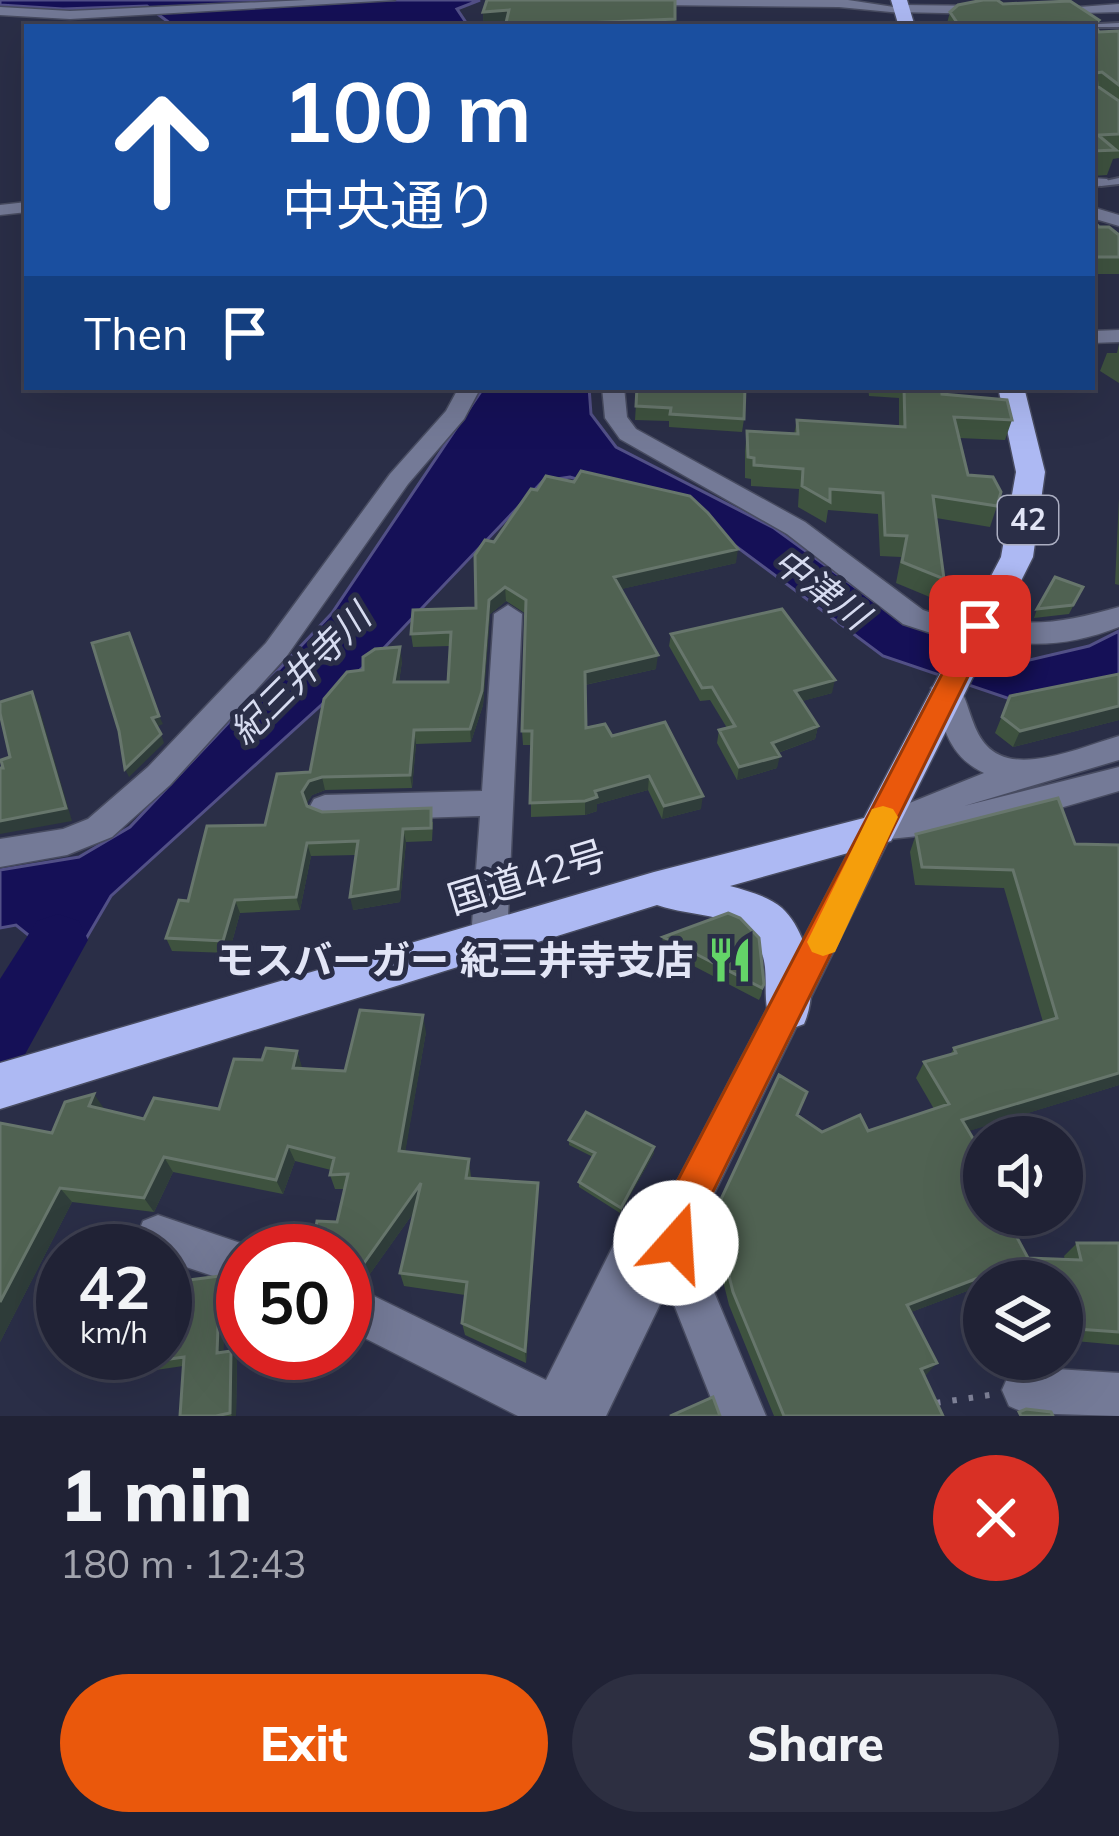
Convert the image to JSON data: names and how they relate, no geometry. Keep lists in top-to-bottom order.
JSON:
{
  "streets": {
    "highway": ["42", "国道42号"]
  },
  "crossings": [
    ["42", "国道42号"]
  ],
  "water": ["中津川", "紀三井寺川"],
  "places": {
    "restaurant": ["モスバーガー 紀三井寺支店"]
  },
  "page": {
    "turn": ["100 m", "中央通り"],
    "then": "Then",
    "speed": "42 km/h",
    "limit": "50",
    "heading": ["1 min", "180 m · 12:43"],
    "buttons": ["Exit", "Share"]
  }
}
